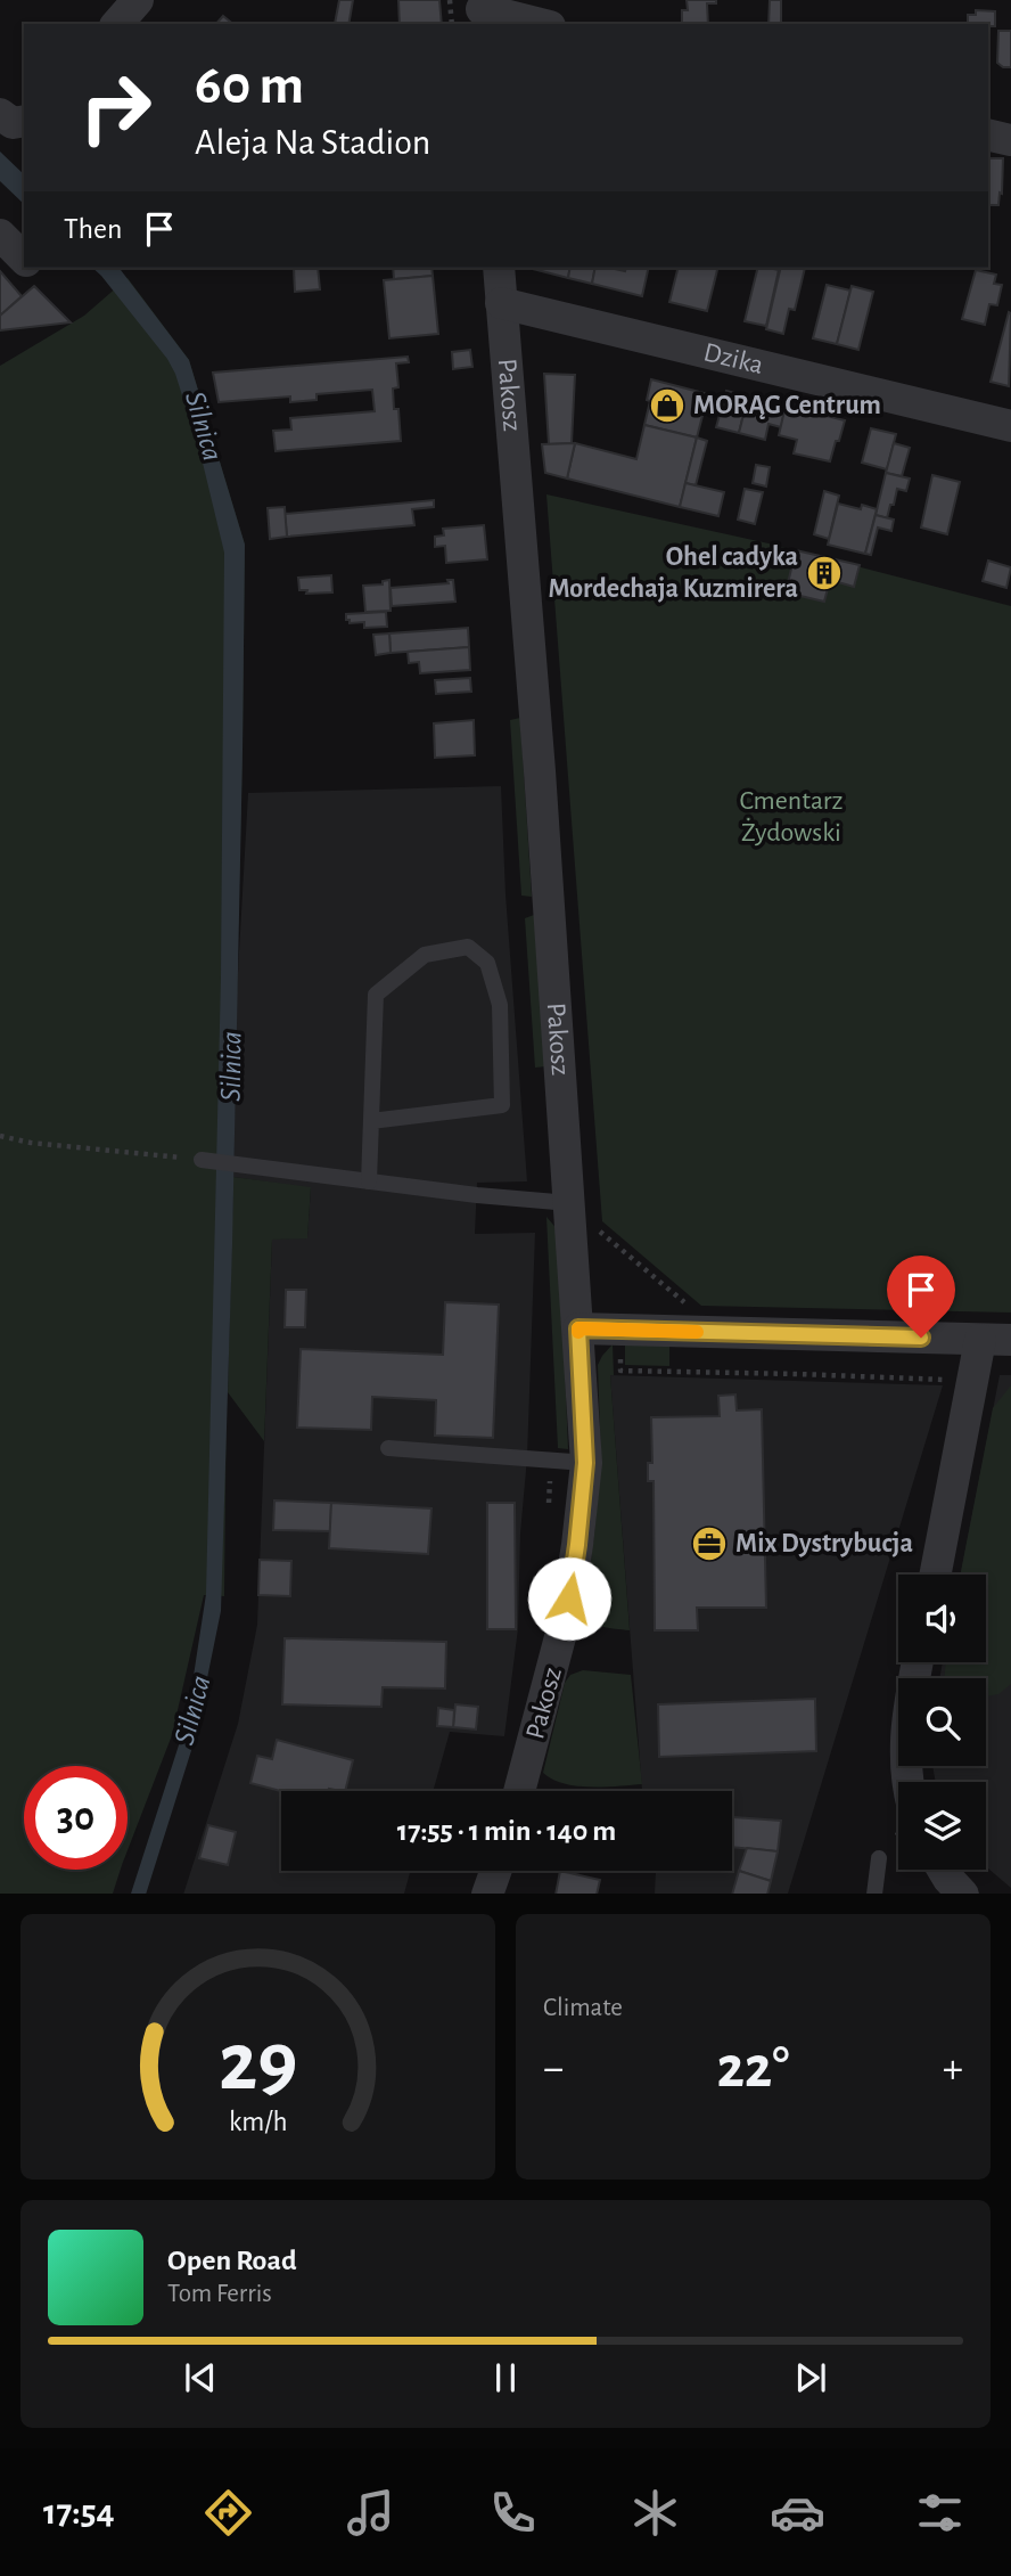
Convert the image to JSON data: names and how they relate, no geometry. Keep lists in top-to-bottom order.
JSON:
{
  "streets": {
    "street": ["Dzika", "Pakosz"]
  },
  "crossings": [
    ["Dzika", "Pakosz"]
  ],
  "water": ["Silnica"],
  "parks": ["Cmentarz Żydowski"],
  "places": {
    "shop": ["MORĄG Centrum"],
    "building": ["Ohel cadyka Mordechaja Kuzmirera"],
    "office": ["Mix Dystrybucja"]
  },
  "page": {
    "turn": ["60 m", "Aleja Na Stadion"],
    "then": "Then",
    "limit": "30",
    "trip": "17:55 · 1 min · 140 m",
    "tile": "Climate",
    "heat": ["−", "22°", "+"],
    "song": ["Open Road", "Tom Ferris"],
    "tabs": "17:54",
    "gauge": ["29", "km/h"]
  }
}
